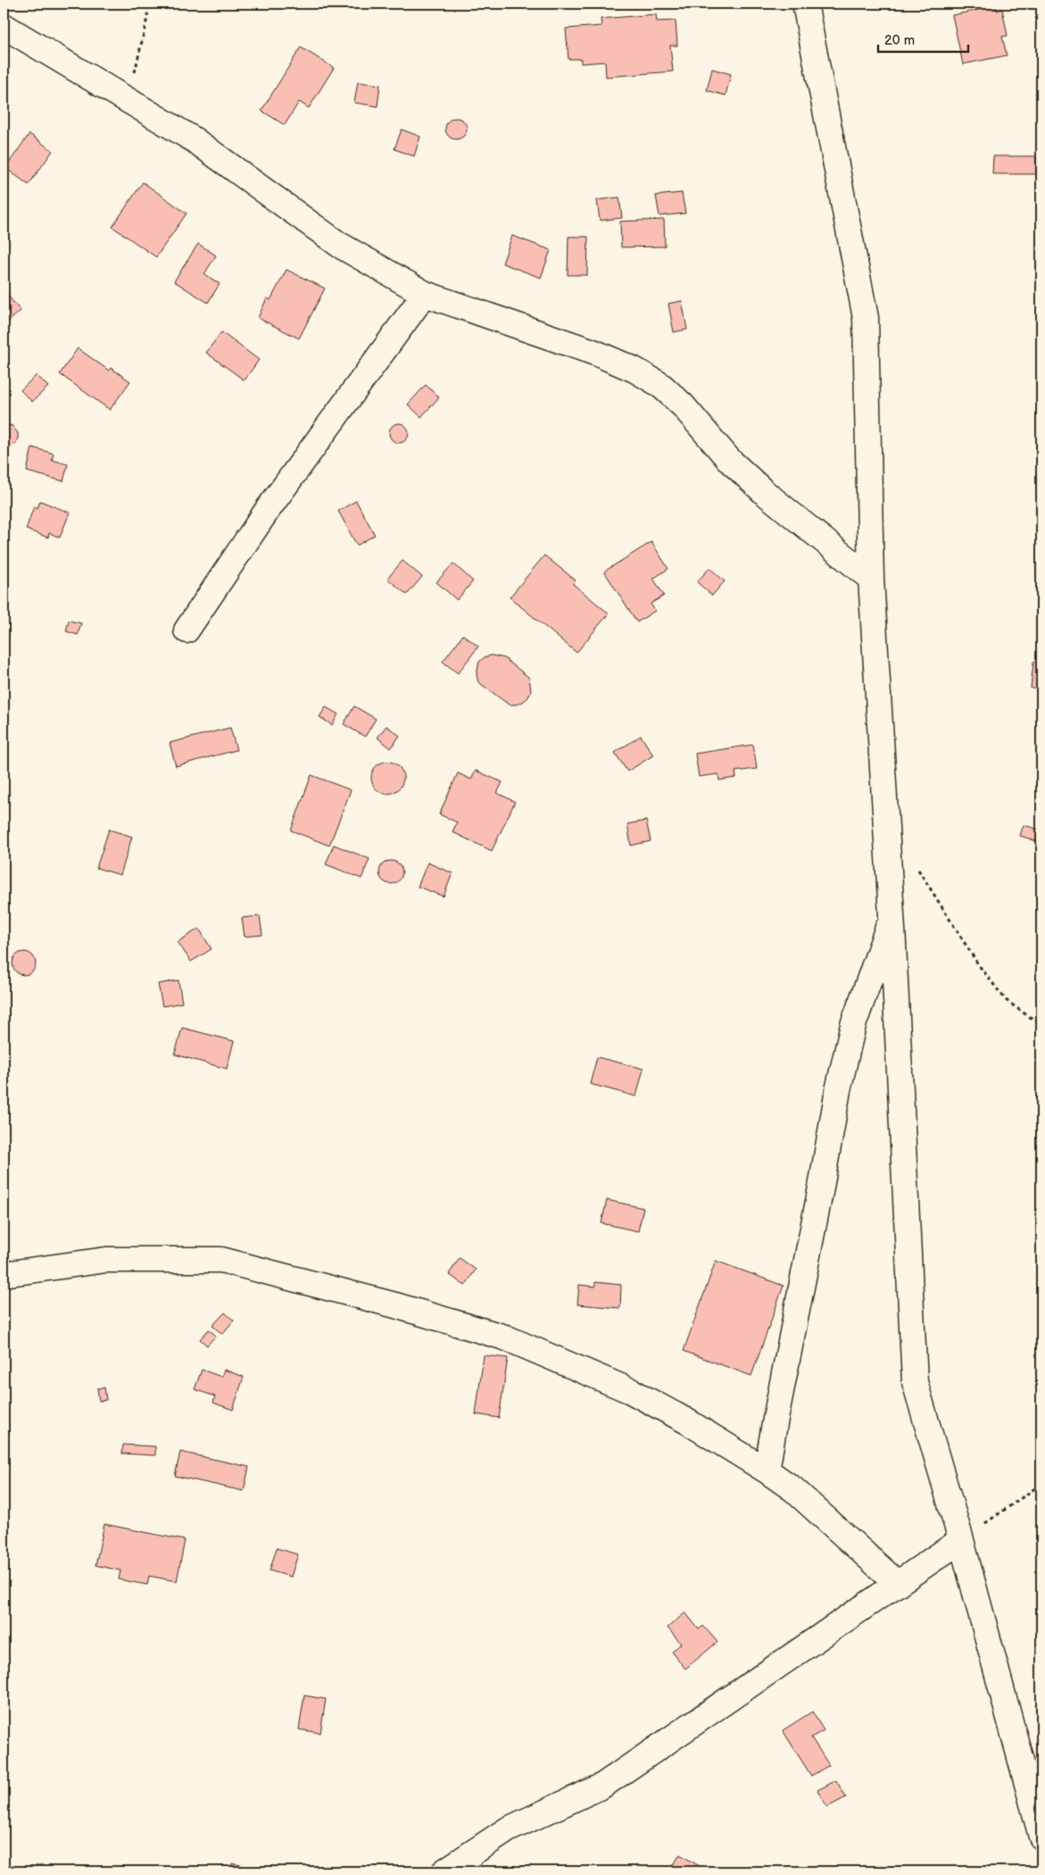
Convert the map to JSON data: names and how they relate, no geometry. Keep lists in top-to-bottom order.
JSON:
{
  "scale_bar": "20 m"
}
